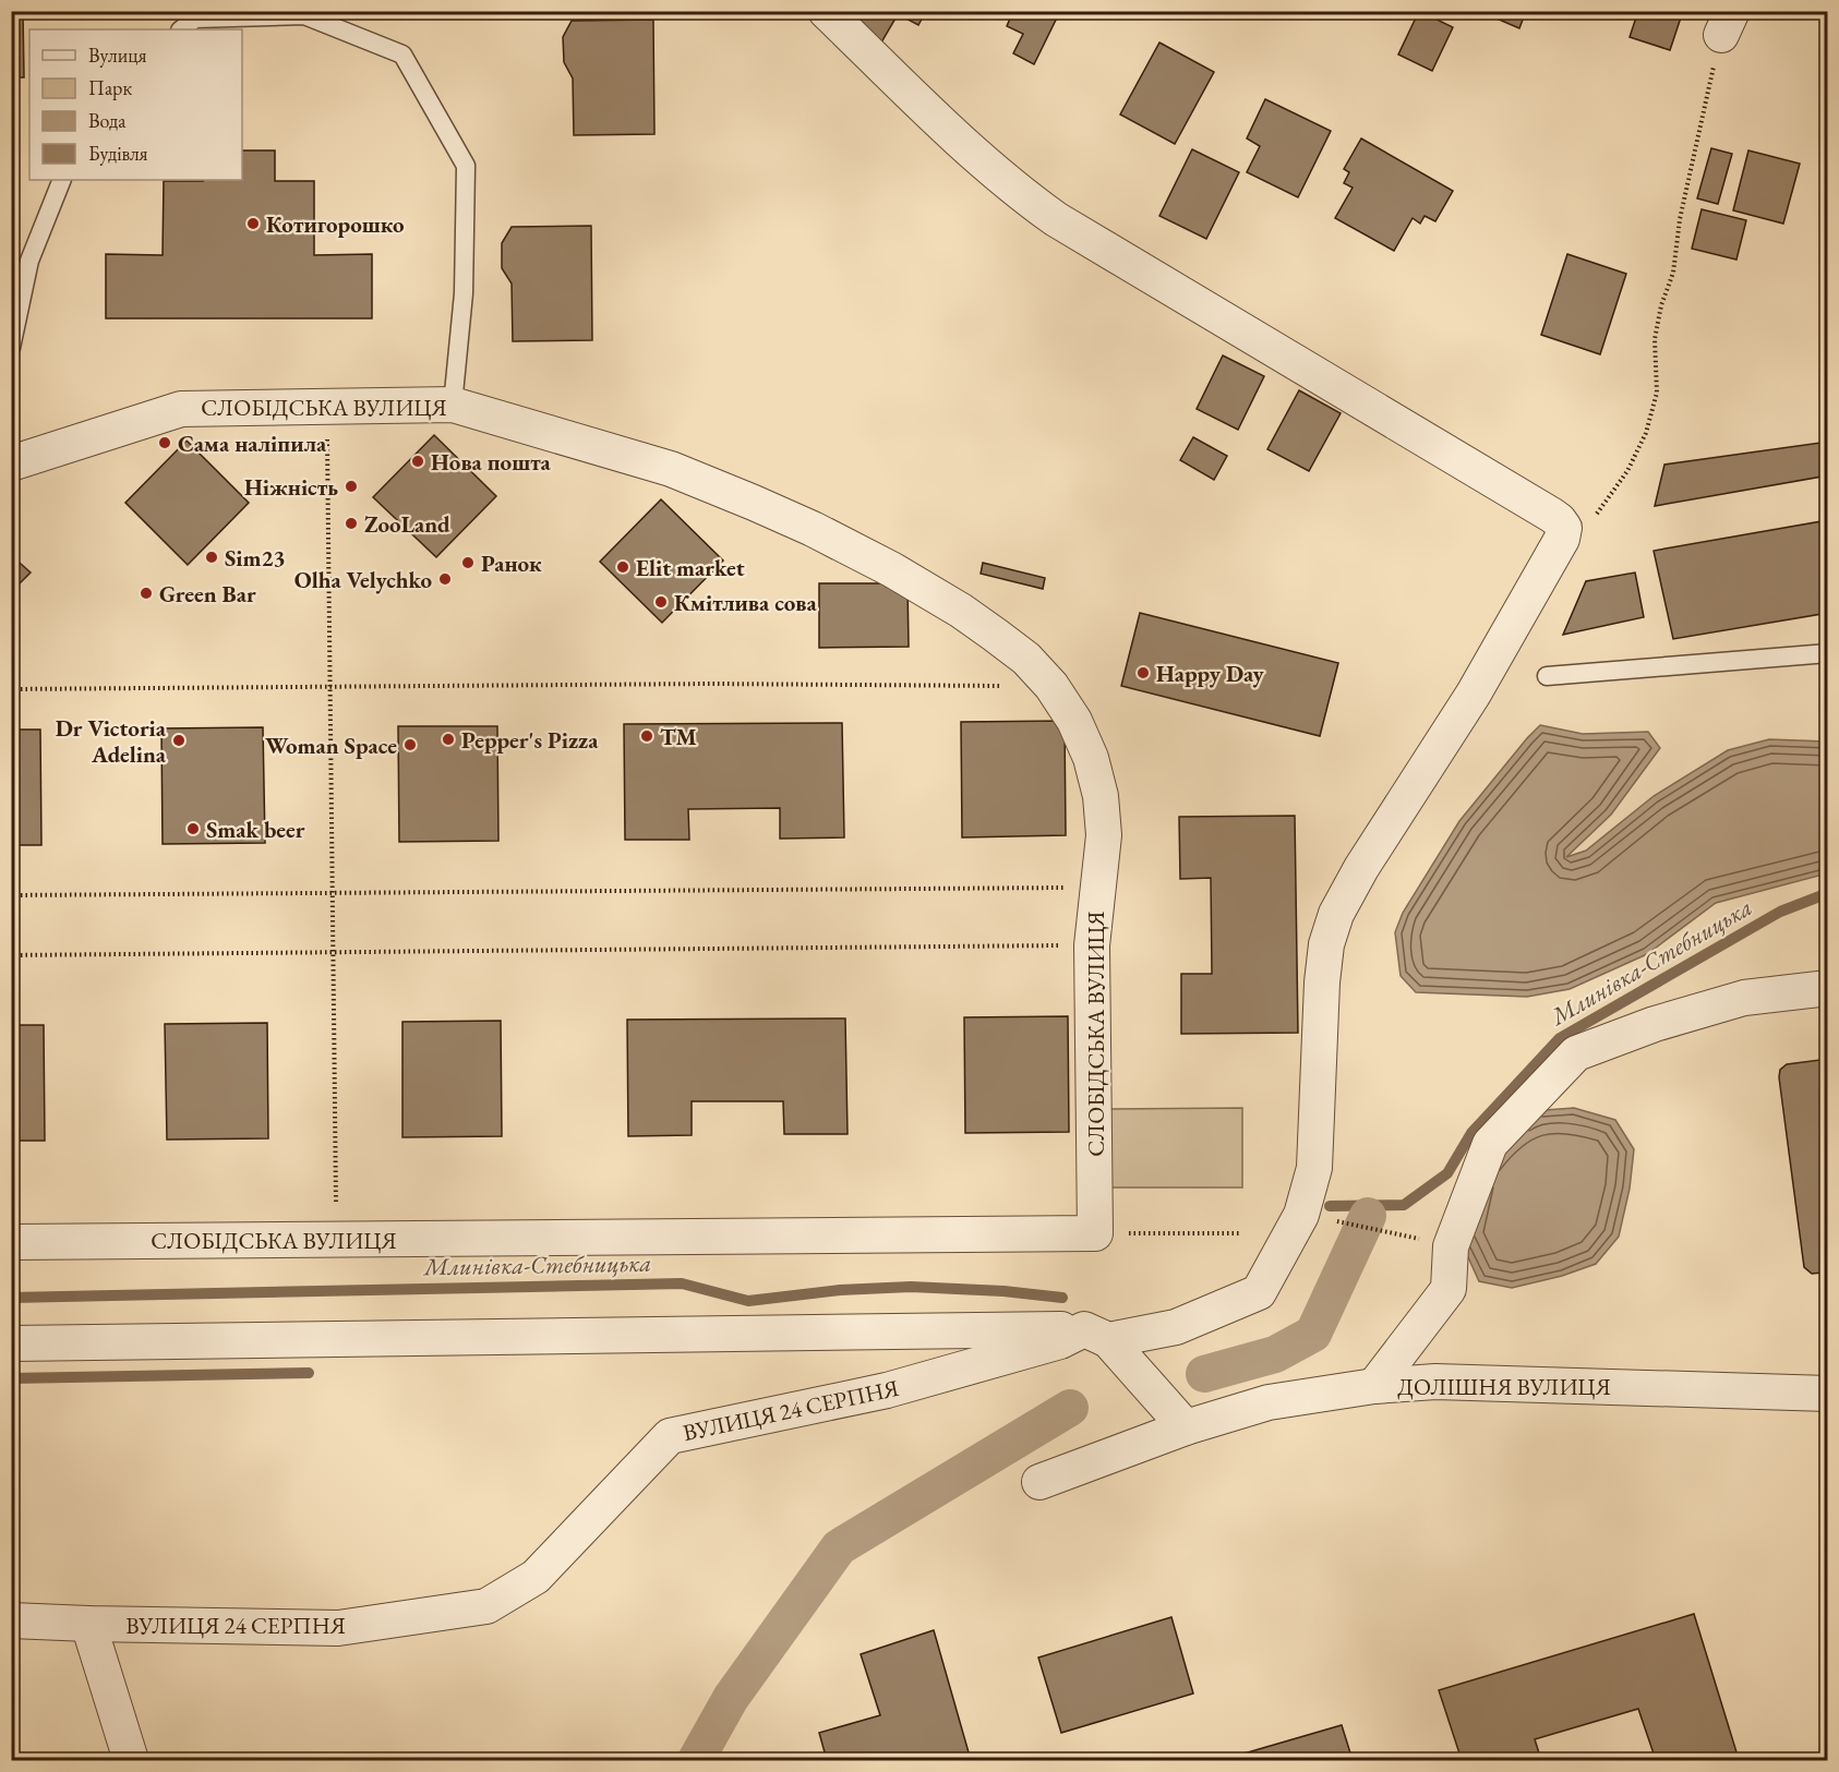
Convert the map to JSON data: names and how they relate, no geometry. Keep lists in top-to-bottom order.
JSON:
{
  "streets": {
    "street": ["СЛОБІДСЬКА ВУЛИЦЯ", "ДОЛІШНЯ ВУЛИЦЯ", "ВУЛИЦЯ 24 СЕРПНЯ"]
  },
  "water": ["Млинівка-Стебницька"],
  "places": [
    "Котигорошко",
    "Сама наліпила",
    "Нова пошта",
    "Ніжність",
    "ZooLand",
    "Sim23",
    "Ранок",
    "Elit market",
    "Olha Velychko",
    "Green Bar",
    "Кмітлива сова",
    "Happy Day",
    "TM",
    "Pepper's Pizza",
    "Dr Victoria Adelina",
    "Woman Space",
    "Smak beer"
  ],
  "legend": [
    "Вулиця",
    "Парк",
    "Вода",
    "Будівля"
  ]
}
